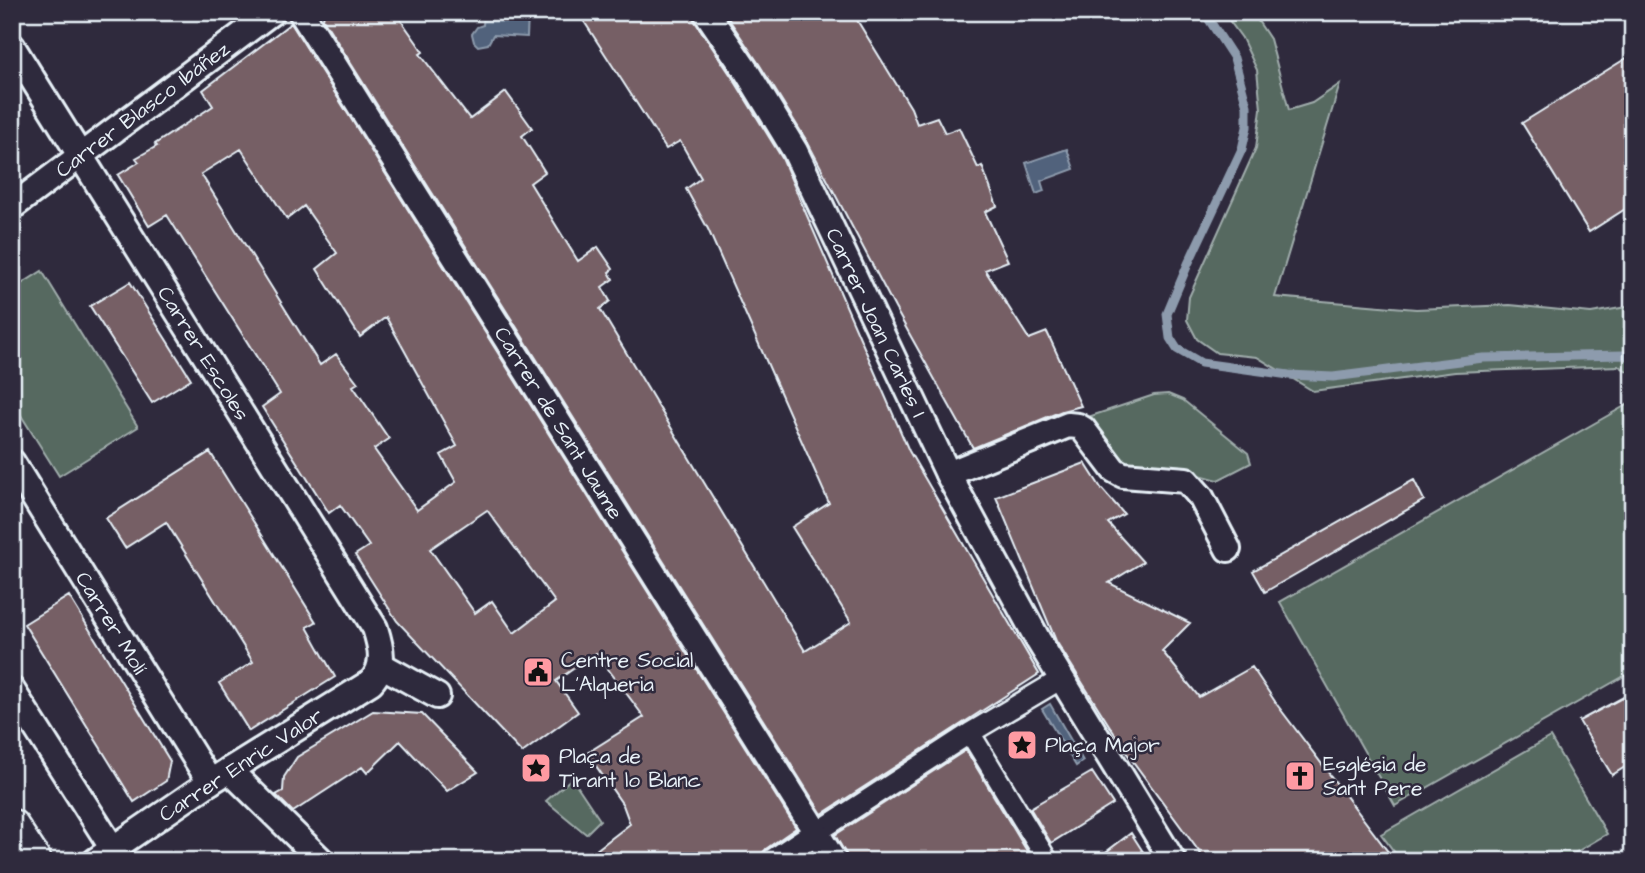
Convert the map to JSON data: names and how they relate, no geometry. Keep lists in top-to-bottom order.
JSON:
{
  "streets": {
    "street": [
      "Carrer Blasco Ibáñez",
      "Carrer Joan Carles I",
      "Carrer Escoles",
      "Carrer de Sant Jaume",
      "Carrer Molí",
      "Carrer Enric Valor"
    ]
  },
  "crossings": [
    ["Carrer Blasco Ibáñez", "Carrer Escoles"],
    ["Carrer Escoles", "Carrer Enric Valor"],
    ["Carrer Molí", "Carrer Enric Valor"]
  ],
  "places": {
    "public building": ["Centre Social L'Alqueria"],
    "place": ["Plaça Major", "Plaça de Tirant lo Blanc"],
    "church": ["Església de Sant Pere"]
  }
}
